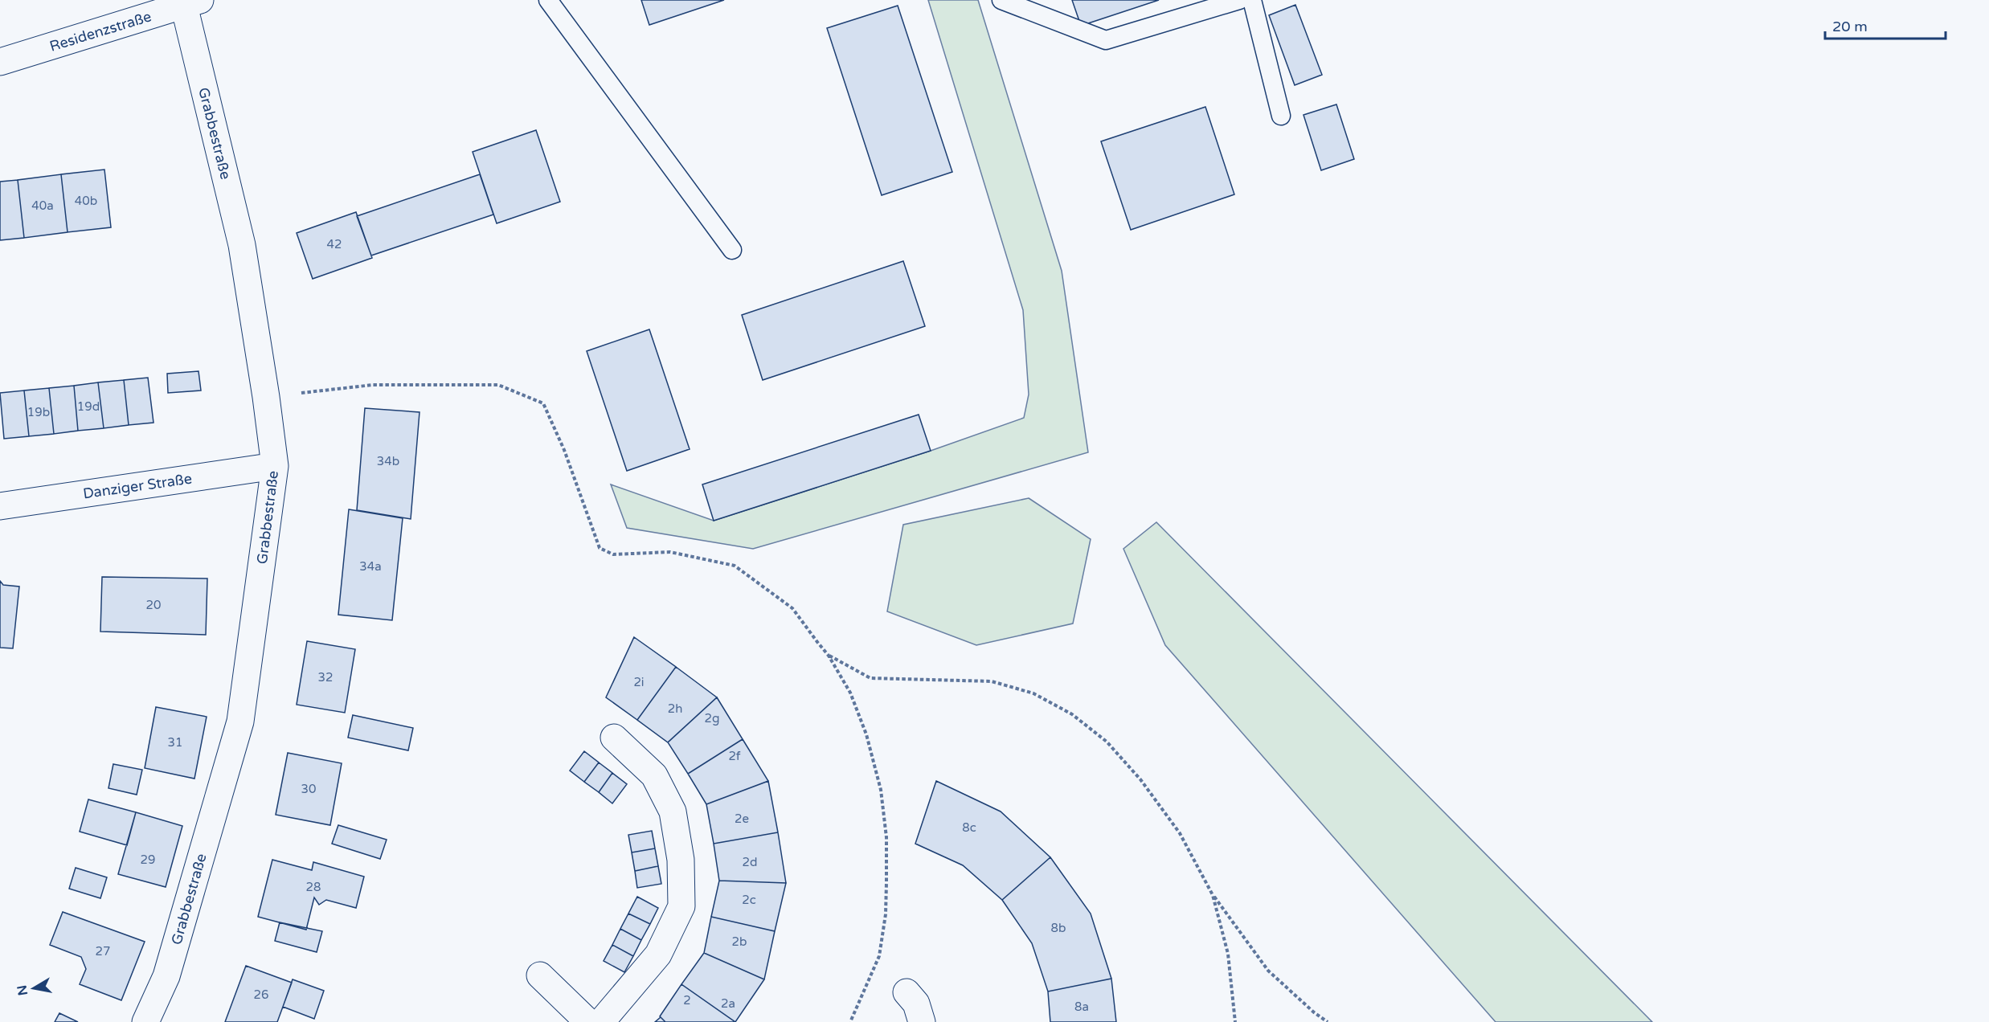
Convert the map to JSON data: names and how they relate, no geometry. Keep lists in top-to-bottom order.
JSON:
{
  "streets": {
    "street": ["Residenzstraße", "Grabbestraße", "Danziger Straße"]
  },
  "crossings": [
    ["Residenzstraße", "Grabbestraße"],
    ["Grabbestraße", "Danziger Straße"]
  ],
  "house_numbers": [
    "40b",
    "40a",
    "42",
    "19d",
    "19b",
    "34b",
    "34a",
    "20",
    "32",
    "2i",
    "2h",
    "2g",
    "31",
    "2f",
    "30",
    "2e",
    "8c",
    "29",
    "2d",
    "28",
    "2c",
    "8b",
    "2b",
    "27",
    "26",
    "2",
    "2a",
    "8a"
  ],
  "scale_bar": "20 m",
  "north": "left"
}
